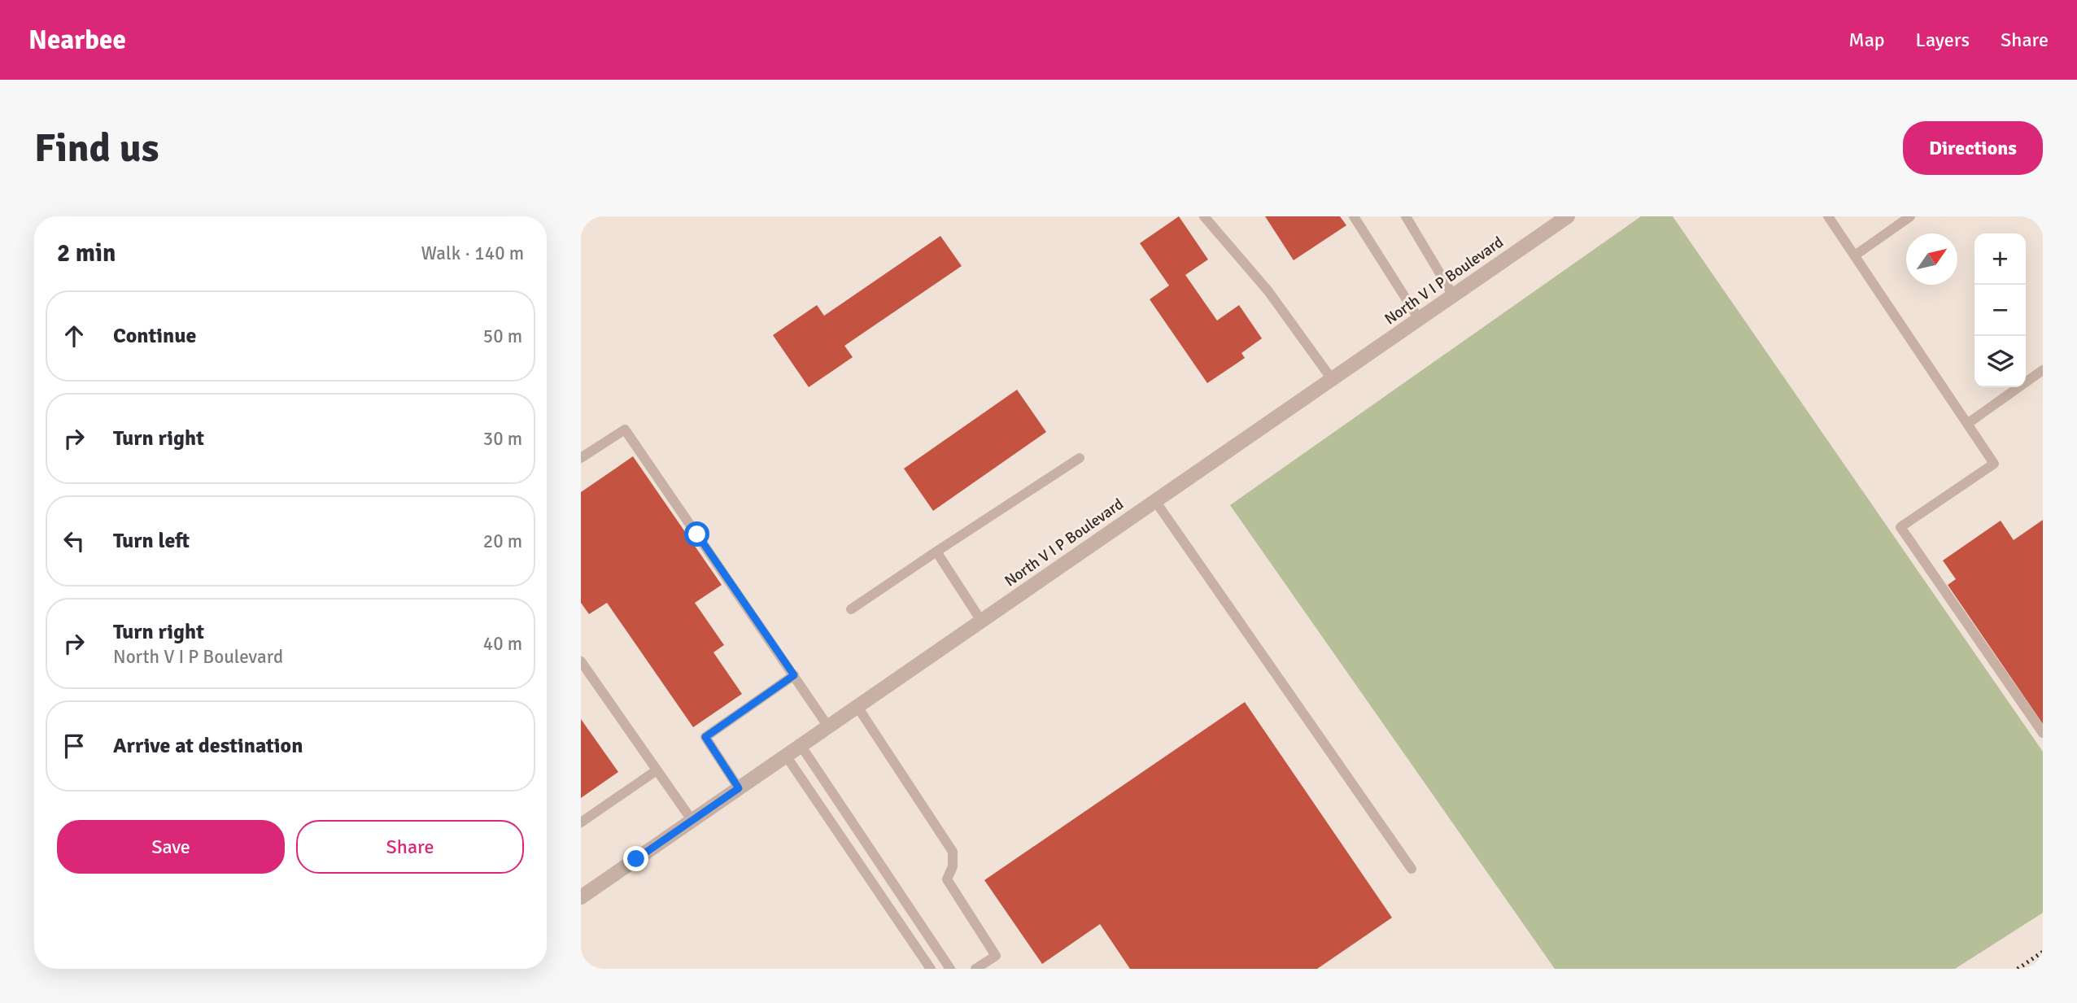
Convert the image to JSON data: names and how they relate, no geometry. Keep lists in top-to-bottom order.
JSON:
{
  "streets": {
    "street": ["North V I P Boulevard"]
  },
  "north": "top right",
  "page": {
    "header": "Nearbee",
    "nav": ["Map", "Layers", "Share"],
    "buttons": [
      "Directions",
      ["Save", "Share"]
    ],
    "title": "Find us",
    "heading": ["2 min", "Walk · 140 m"],
    "map_buttons": ["+", "−"],
    "list": [
      ["Continue", "50 m"],
      ["Turn right", "30 m"],
      ["Turn left", "20 m"],
      ["Turn right", "North V I P Boulevard", "40 m"],
      "Arrive at destination"
    ]
  }
}
